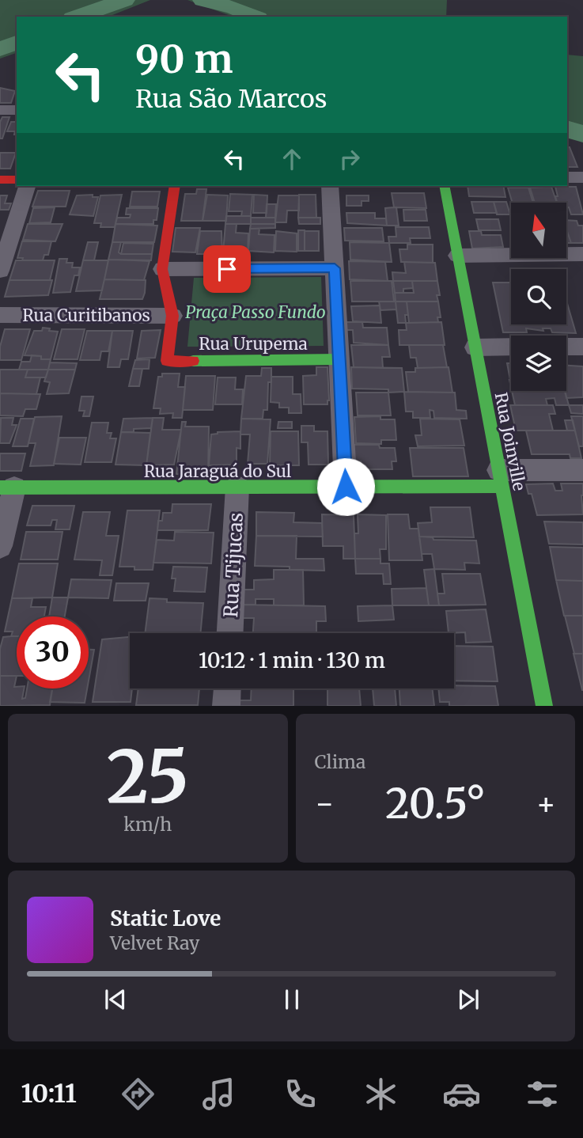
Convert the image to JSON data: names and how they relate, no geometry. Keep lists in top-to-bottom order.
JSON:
{
  "streets": {
    "street": [
      "Rua Curitibanos",
      "Rua Urupema",
      "Rua Joinville",
      "Rua Jaraguá do Sul",
      "Rua Tijucas"
    ]
  },
  "crossings": [
    ["Rua Curitibanos", "Rua Urupema"],
    ["Rua Joinville", "Rua Jaraguá do Sul"],
    ["Rua Jaraguá do Sul", "Rua Tijucas"]
  ],
  "parks": ["Praça Passo Fundo"],
  "north": "top",
  "page": {
    "turn": ["90 m", "Rua São Marcos"],
    "limit": "30",
    "trip": "10:12 · 1 min · 130 m",
    "tile": [
      ["25", "km/h"],
      "Clima"
    ],
    "heat": ["−", "20.5°", "+"],
    "song": ["Static Love", "Velvet Ray"],
    "tabs": "10:11"
  }
}
